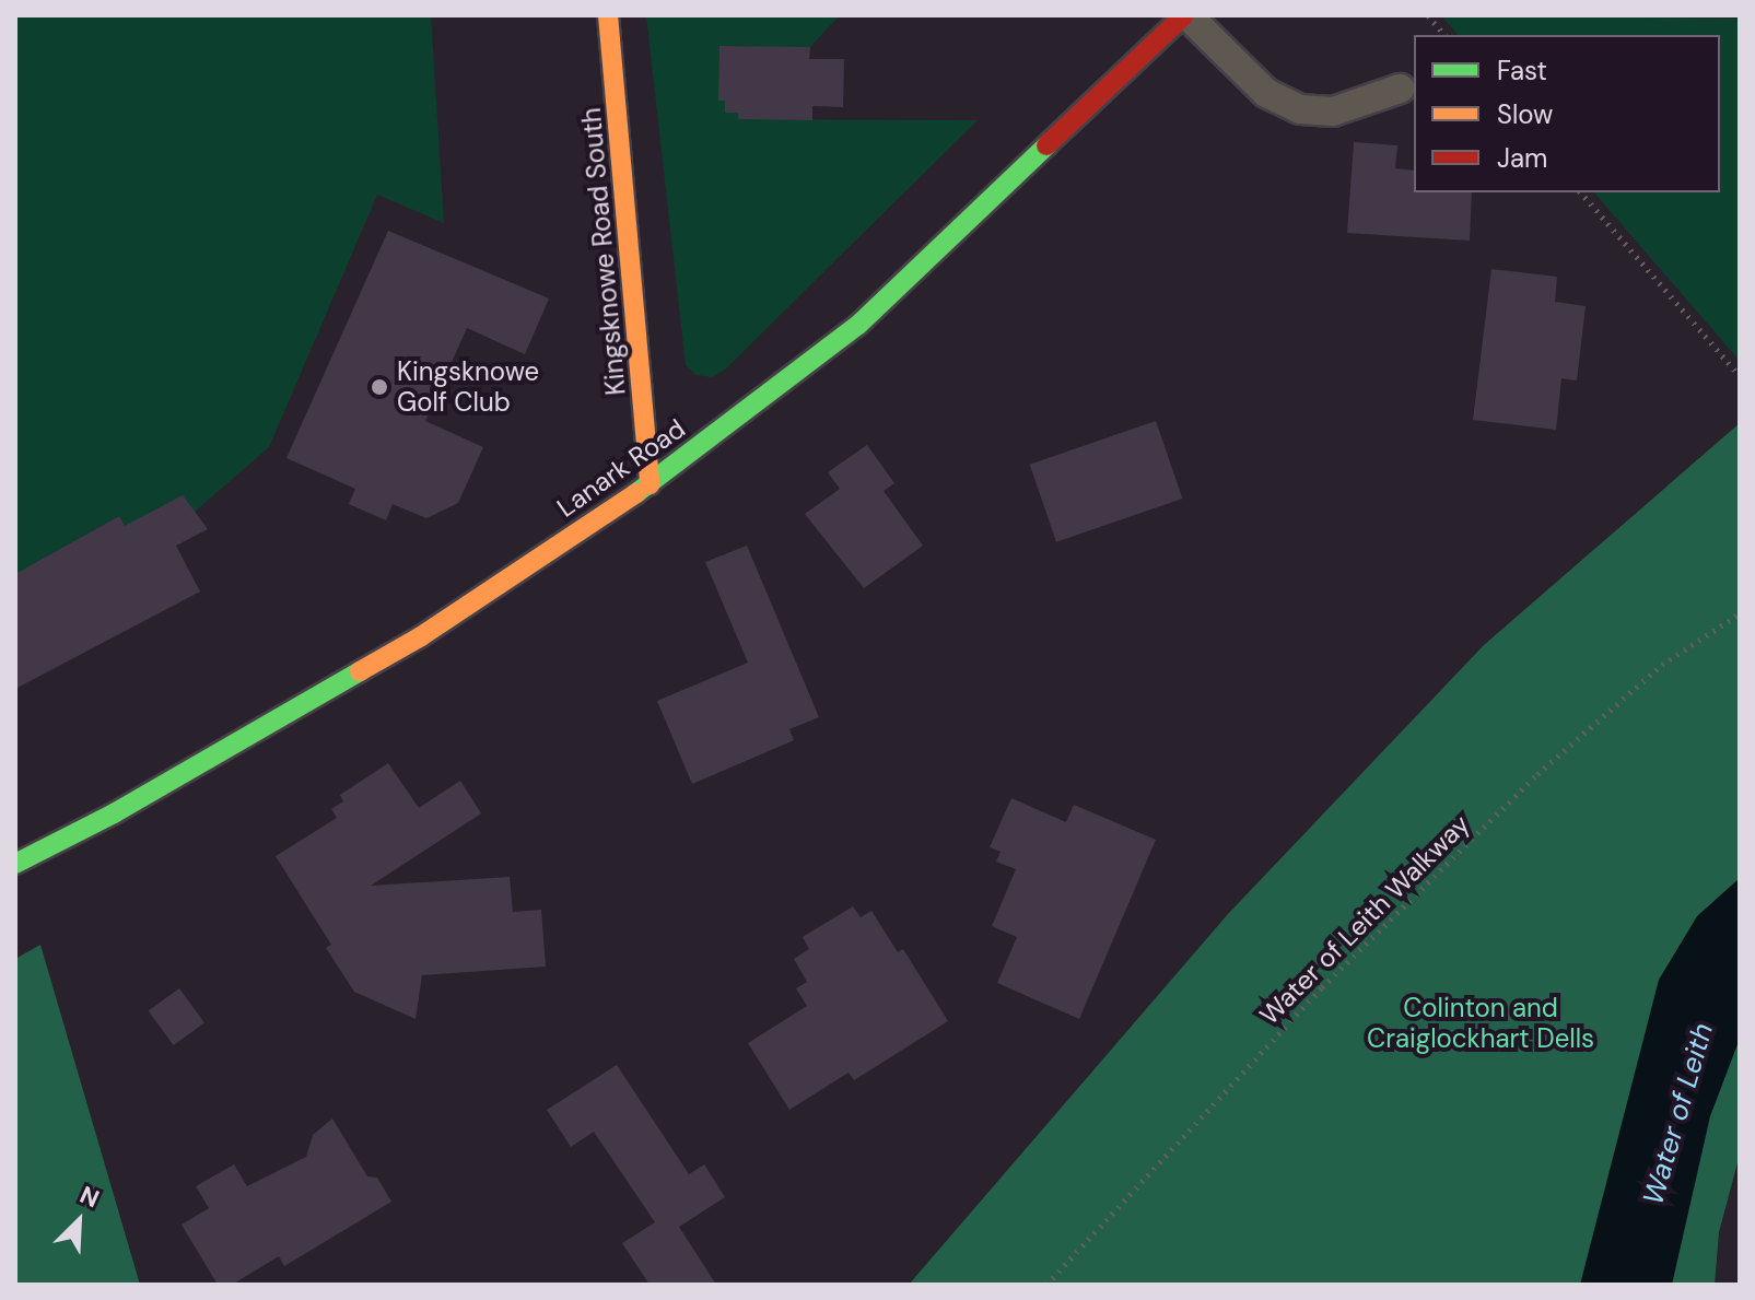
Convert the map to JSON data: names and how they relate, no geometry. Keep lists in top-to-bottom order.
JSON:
{
  "streets": {
    "main road": ["Kingsknowe Road South", "Lanark Road"],
    "path": ["Water of Leith Walkway"]
  },
  "crossings": [
    ["Kingsknowe Road South", "Lanark Road"]
  ],
  "water": ["Water of Leith"],
  "parks": ["Colinton and Craiglockhart Dells"],
  "places": ["Kingsknowe Golf Club"],
  "legend": ["Fast", "Slow", "Jam"],
  "north": "top right"
}
